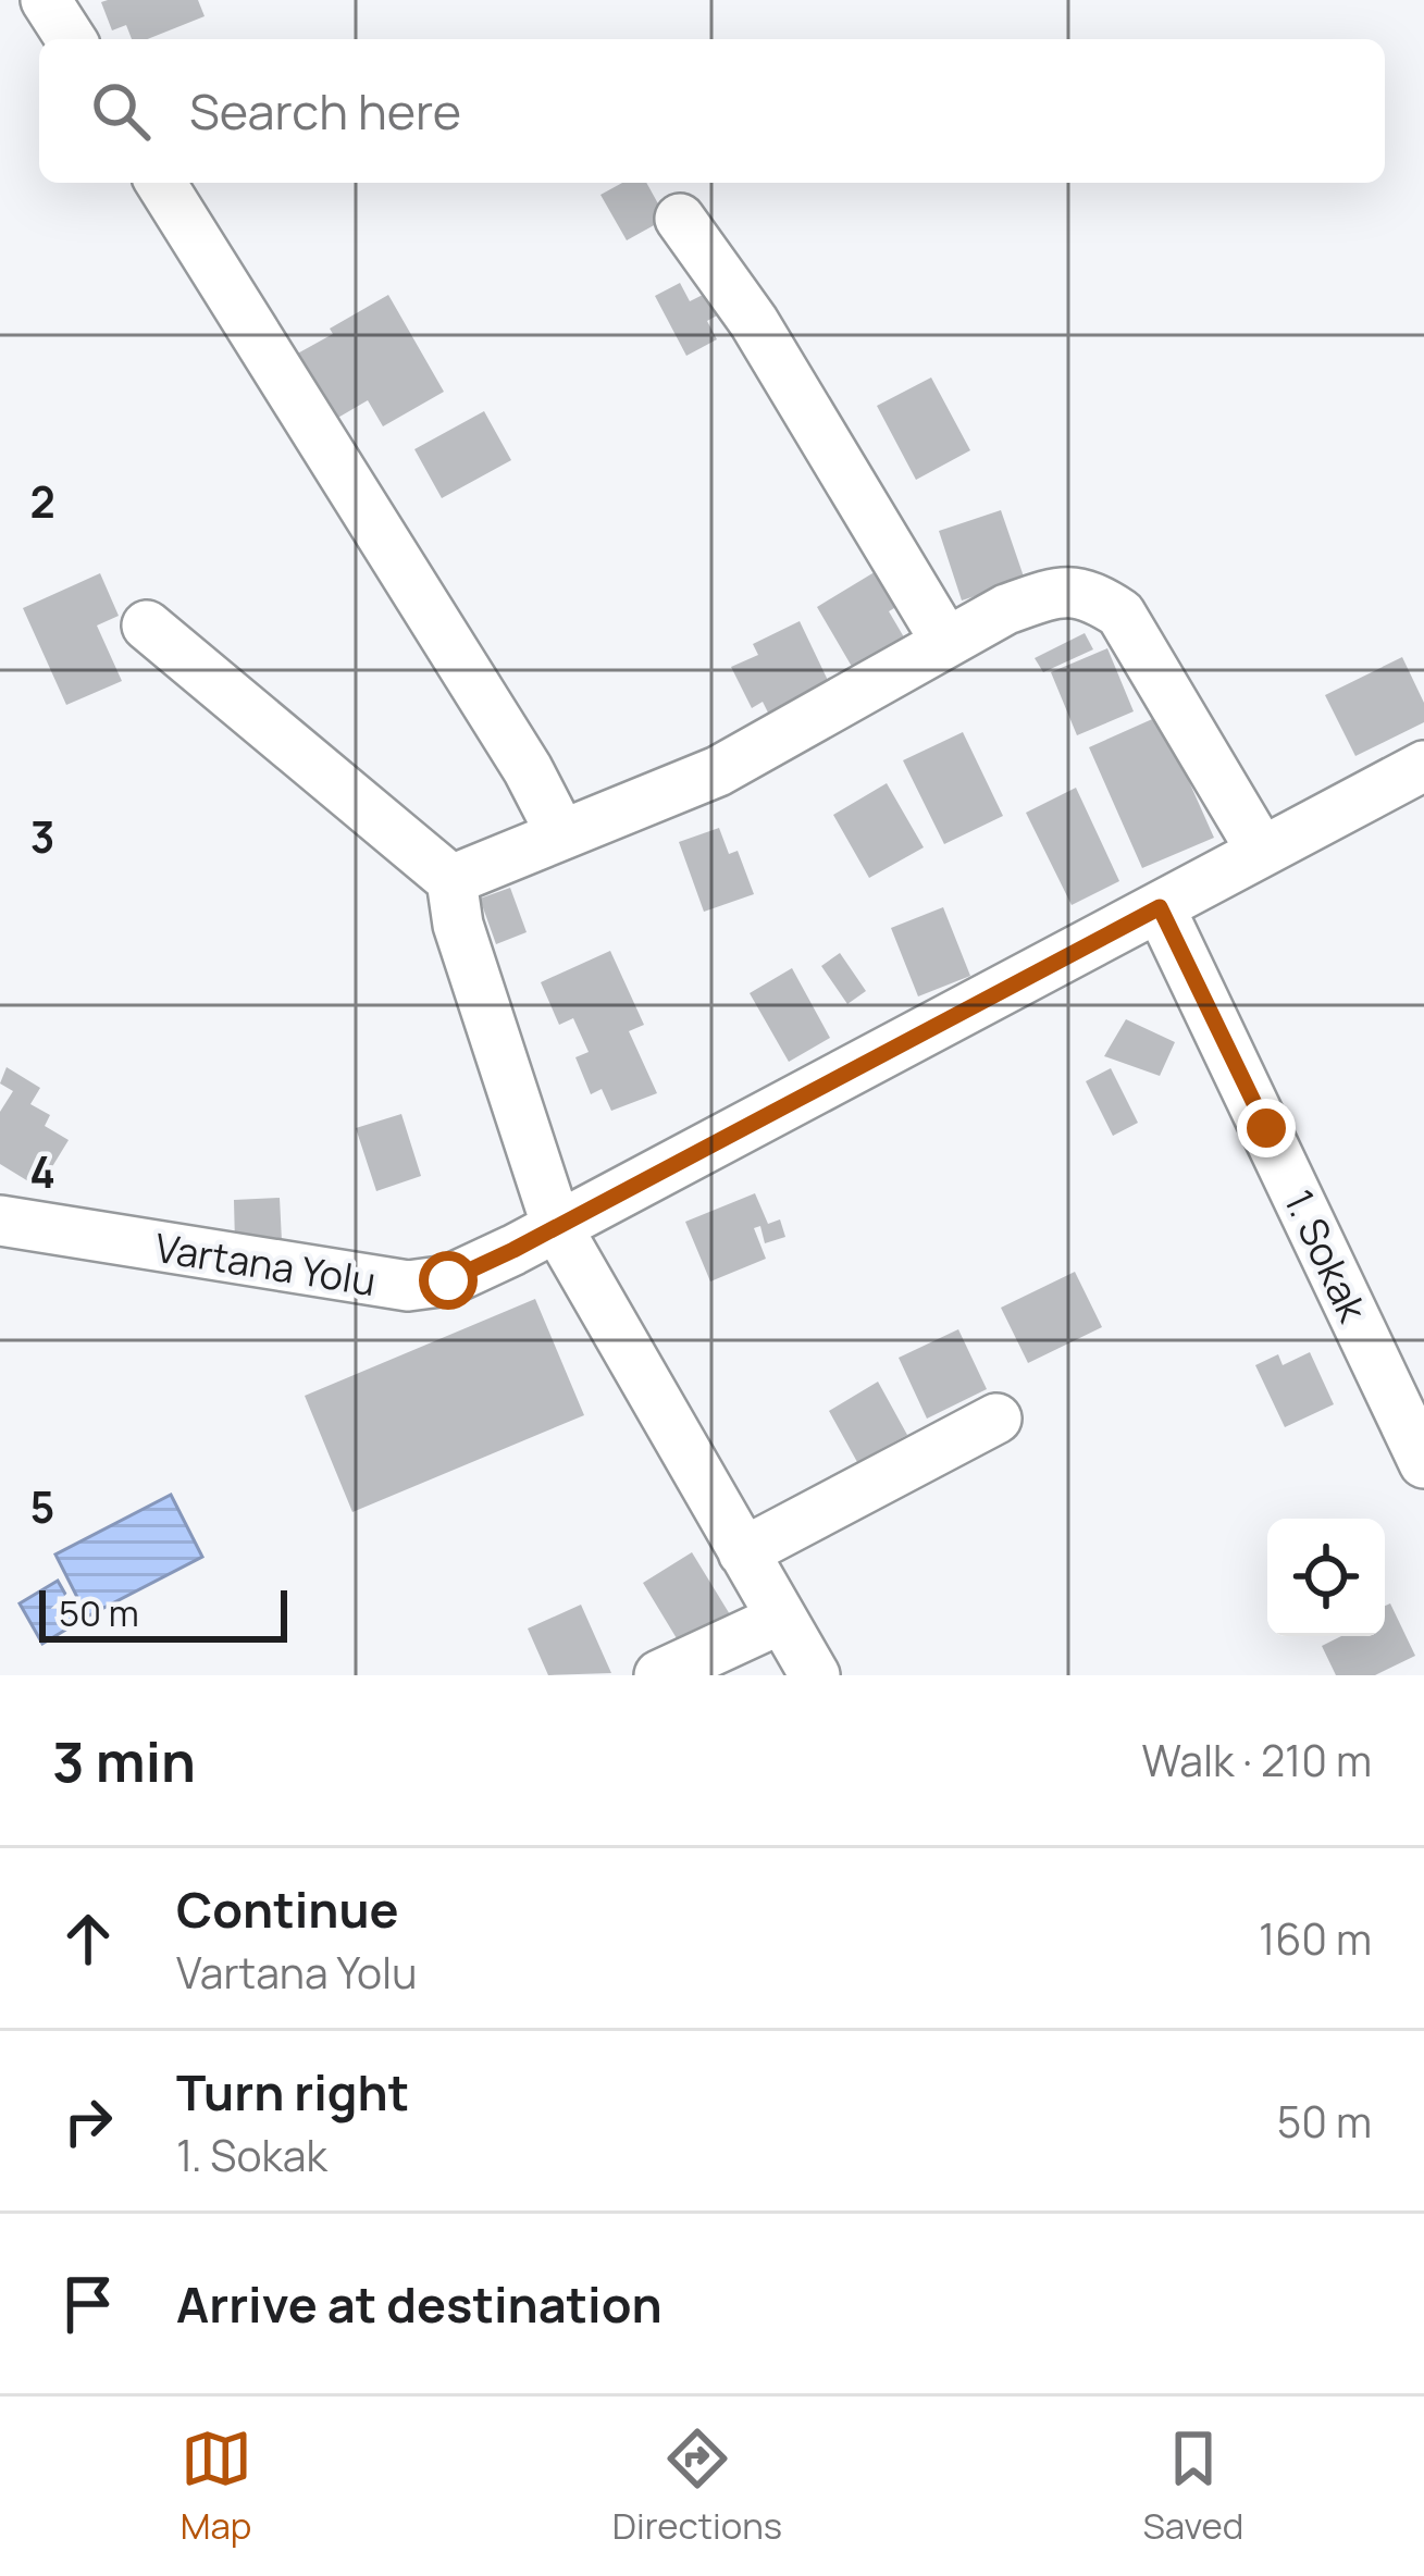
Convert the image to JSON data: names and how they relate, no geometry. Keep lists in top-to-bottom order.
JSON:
{
  "streets": {
    "street": ["1. Sokak", "Vartana Yolu"]
  },
  "crossings": [
    ["1. Sokak", "Vartana Yolu"]
  ],
  "scale_bar": "50 m",
  "page": {
    "search": "Search here",
    "scale": "50 m",
    "heading": ["3 min", "Walk · 210 m"],
    "list": [
      ["Continue", "Vartana Yolu", "160 m"],
      ["Turn right", "1. Sokak", "50 m"],
      "Arrive at destination"
    ],
    "nav": ["Map", "Directions", "Saved"]
  },
  "grid": {
    "rows": [
      "2",
      "3",
      "4",
      "5"
    ]
  }
}
